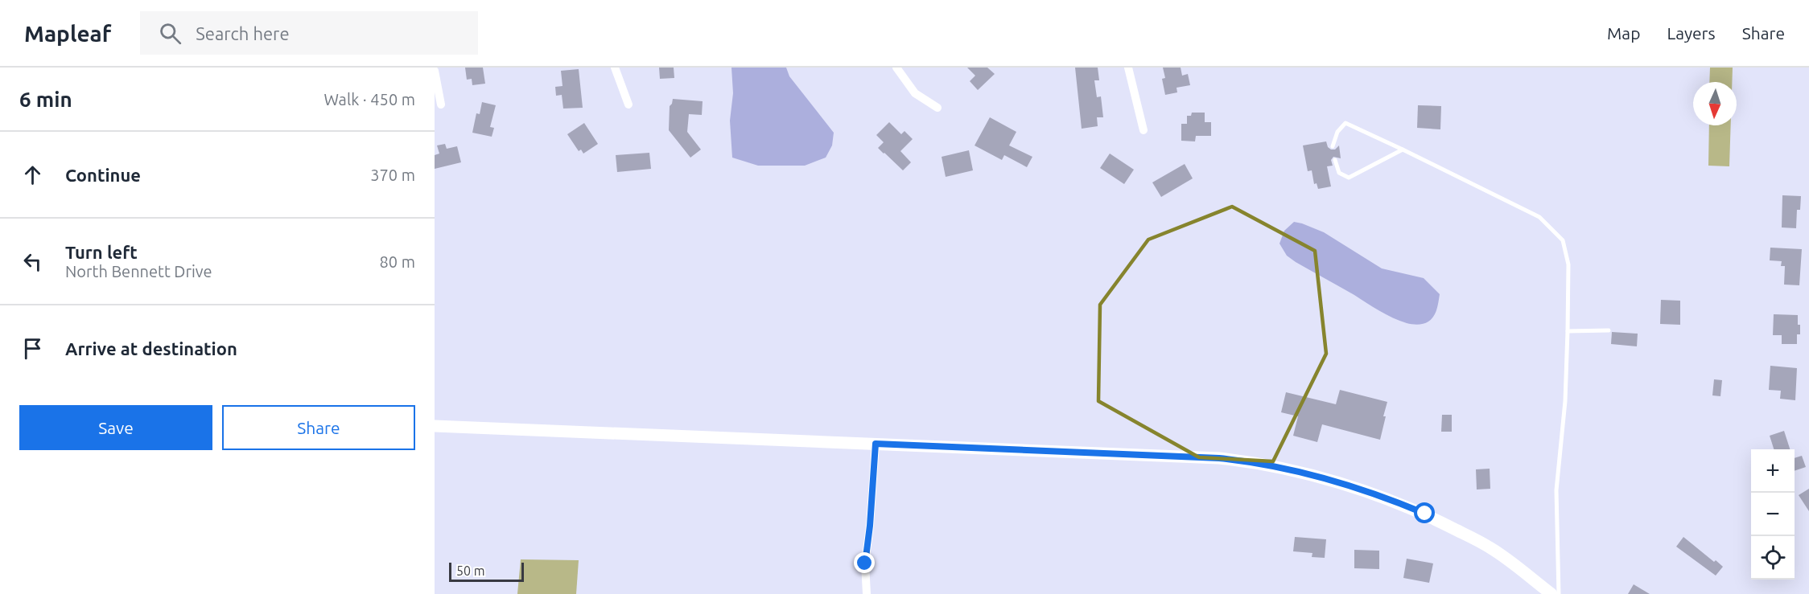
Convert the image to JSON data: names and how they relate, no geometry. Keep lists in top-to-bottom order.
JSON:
{
  "scale_bar": "50 m",
  "north": "bottom",
  "page": {
    "header": "Mapleaf",
    "search": "Search here",
    "nav": ["Map", "Layers", "Share"],
    "heading": ["6 min", "Walk · 450 m"],
    "list": [
      ["Continue", "370 m"],
      ["Turn left", "North Bennett Drive", "80 m"],
      "Arrive at destination"
    ],
    "buttons": ["Save", "Share"],
    "map_buttons": ["+", "−"],
    "scale": "50 m"
  }
}
